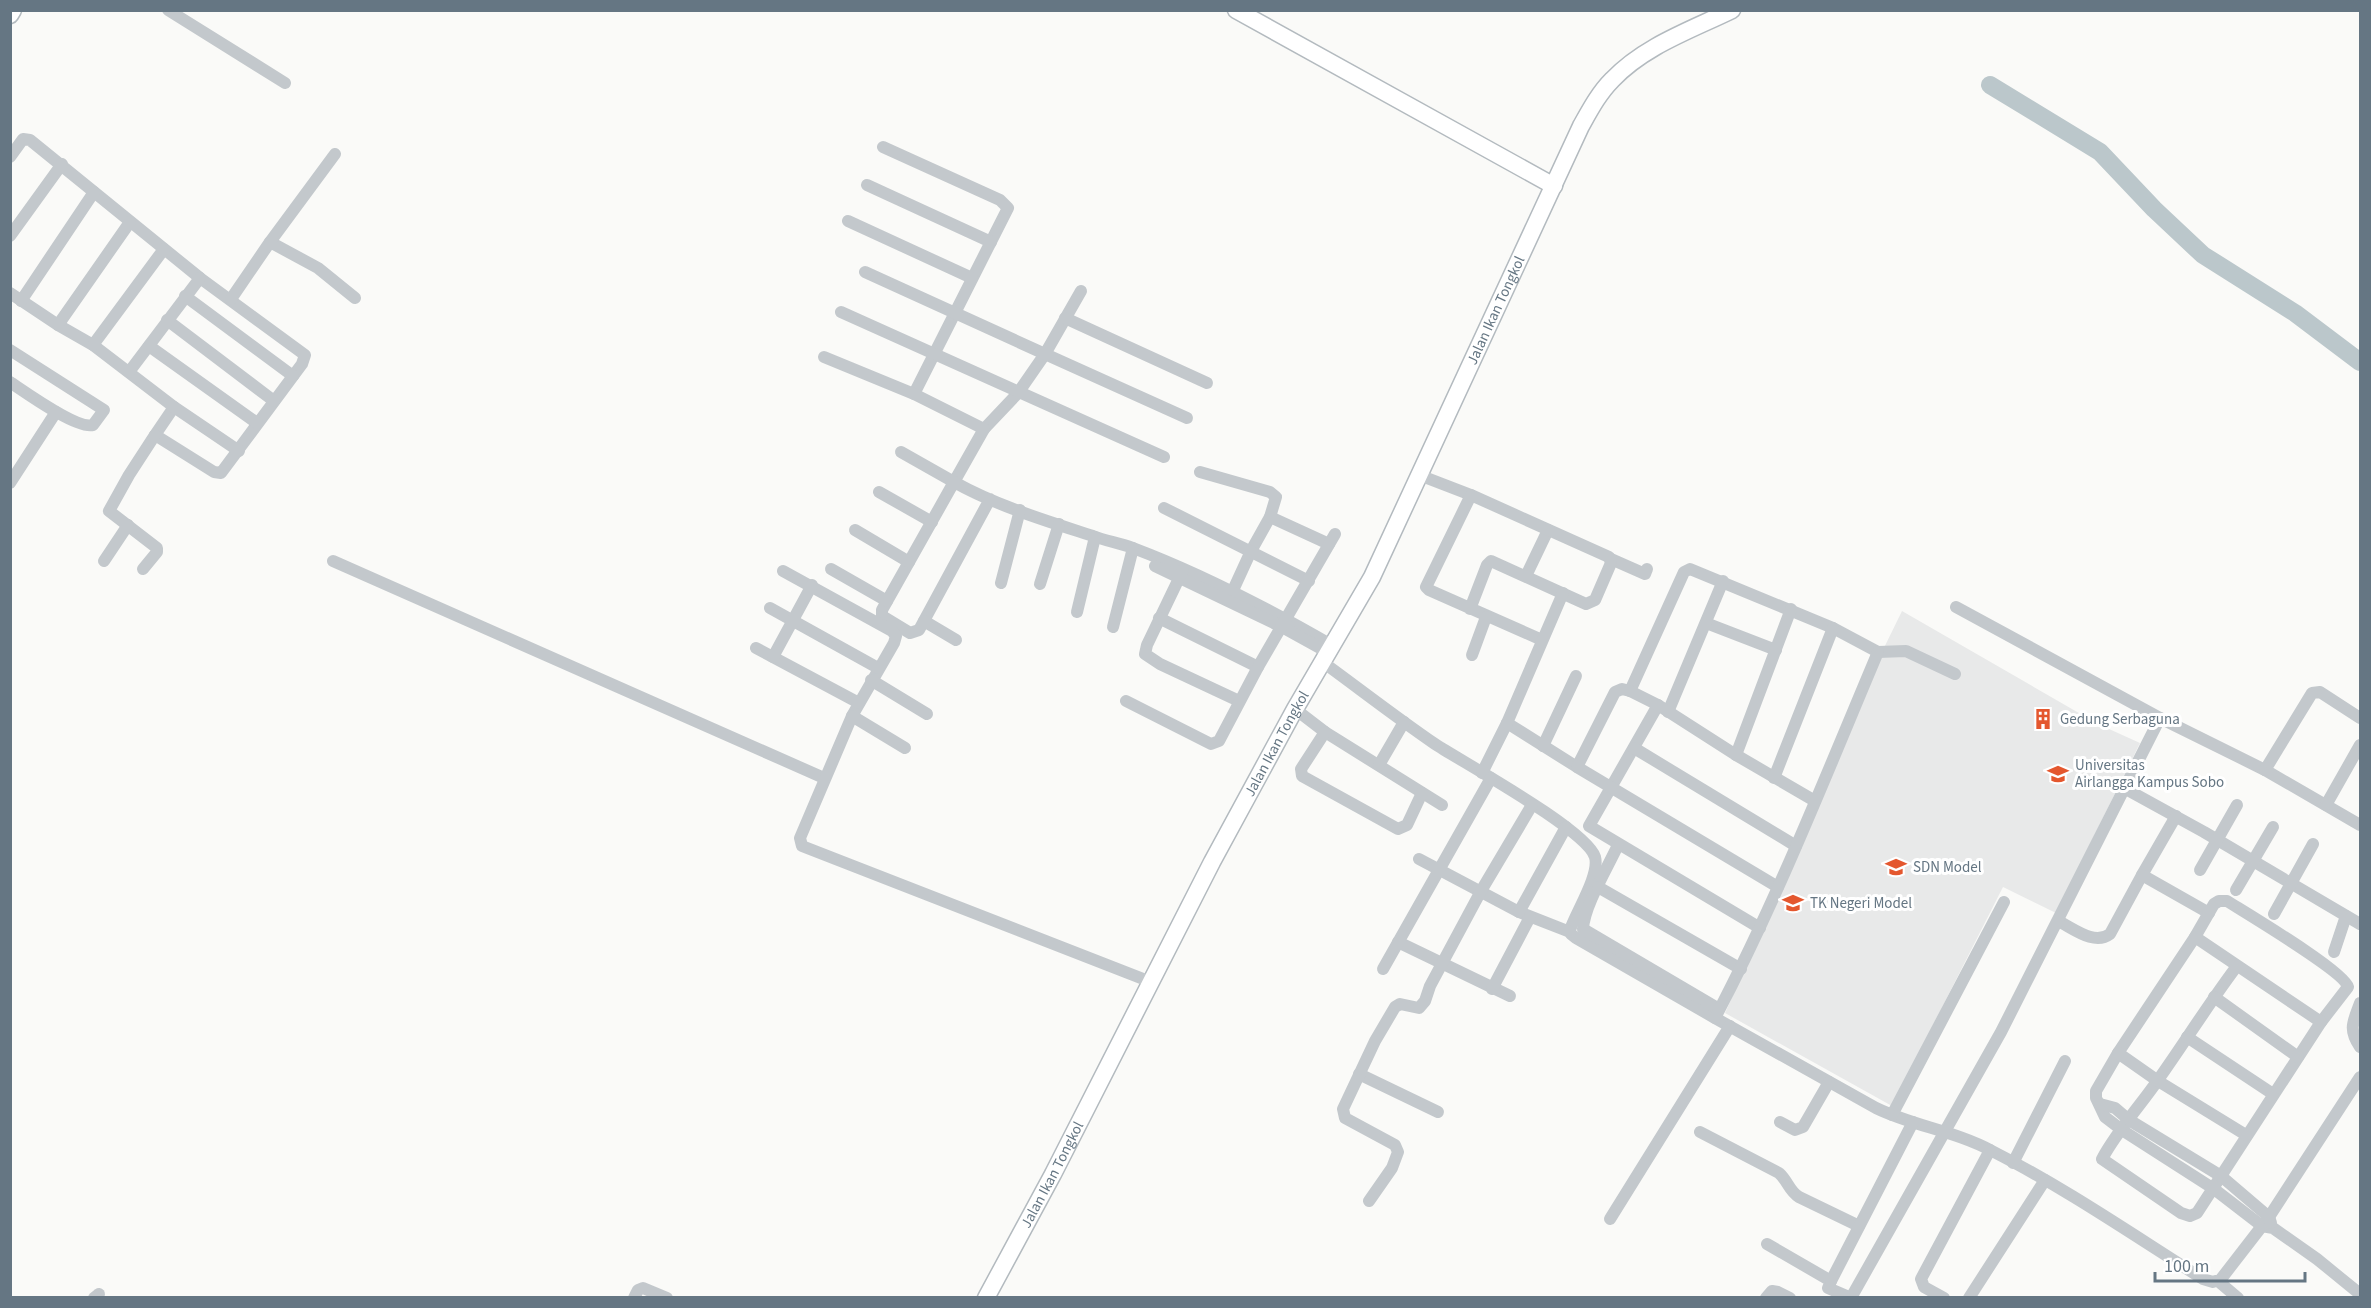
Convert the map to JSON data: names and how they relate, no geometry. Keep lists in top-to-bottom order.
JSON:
{
  "streets": {
    "street": ["Jalan Ikan Tongkol"]
  },
  "places": {
    "building": ["Gedung Serbaguna"],
    "school or university": ["Universitas Airlangga Kampus Sobo", "SDN Model", "TK Negeri Model"]
  },
  "scale_bar": "100 m"
}
